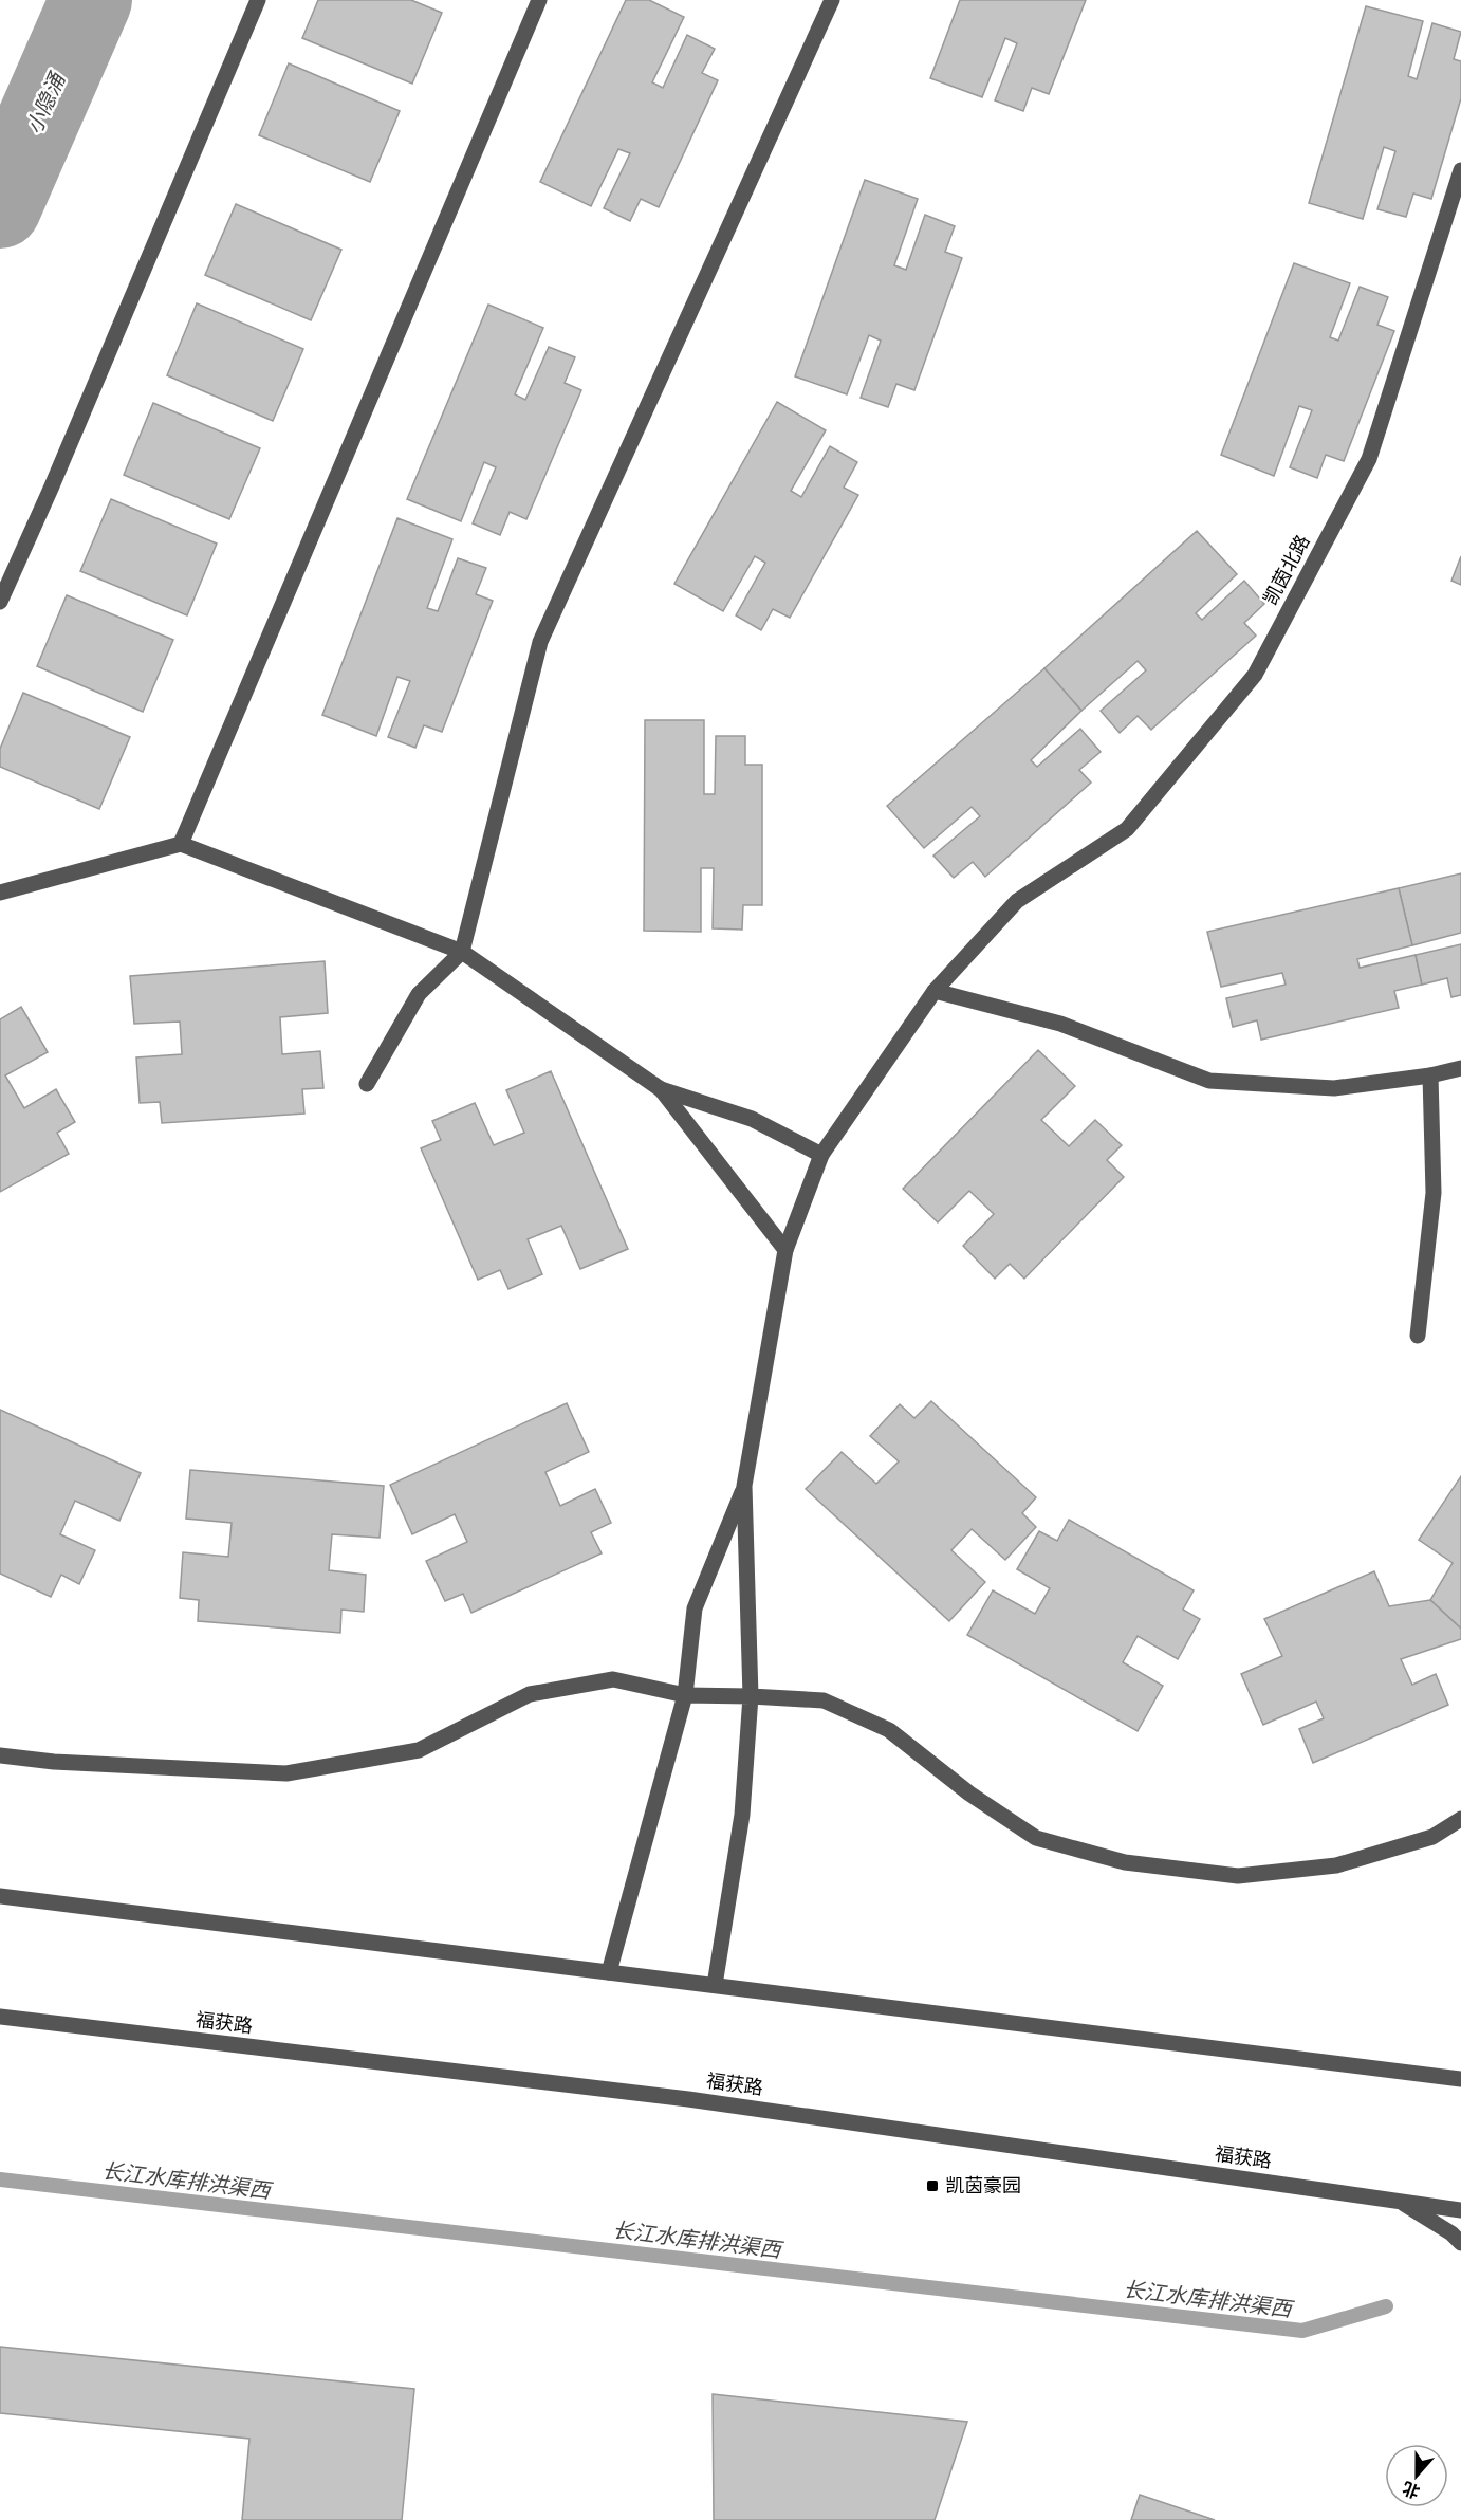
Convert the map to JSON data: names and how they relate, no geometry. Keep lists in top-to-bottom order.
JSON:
{
  "streets": {
    "street": ["凯茵北路", "福获路"]
  },
  "water": ["小隐涌", "长江水库排洪渠西"],
  "places": {
    "transit": ["凯茵豪园"]
  },
  "north": "bottom"
}
